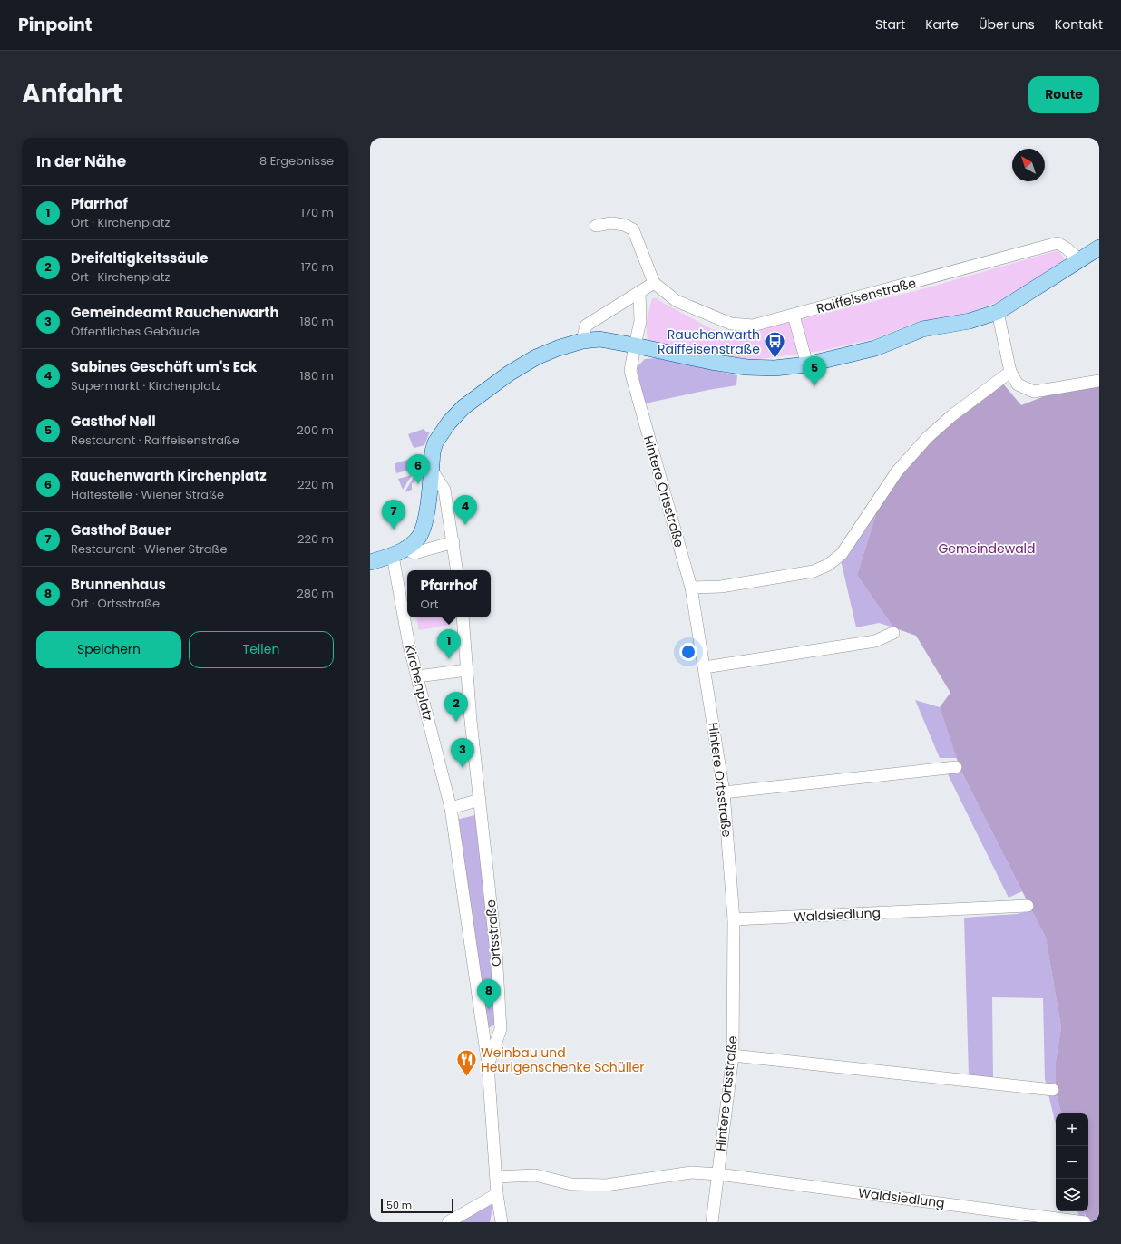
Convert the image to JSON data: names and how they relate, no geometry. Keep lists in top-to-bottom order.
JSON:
{
  "streets": {
    "street": [
      "Raiffeisenstraße",
      "Hintere Ortsstraße",
      "Kirchenplatz",
      "Waldsiedlung",
      "Ortsstraße"
    ]
  },
  "crossings": [
    ["Hintere Ortsstraße", "Waldsiedlung"],
    ["Kirchenplatz", "Ortsstraße"],
    ["Waldsiedlung", "Ortsstraße"]
  ],
  "parks": ["Gemeindewald"],
  "places": {
    "bus stop": ["Rauchenwarth Raiffeisenstraße"],
    "restaurant": ["Weinbau und Heurigenschenke Schüller"]
  },
  "scale_bar": "50 m",
  "north": "top left",
  "page": {
    "header": "Pinpoint",
    "nav": [
      "Start",
      "Karte",
      "Über uns",
      "Kontakt"
    ],
    "title": "Anfahrt",
    "buttons": [
      "Route",
      ["Speichern", "Teilen"]
    ],
    "heading": ["In der Nähe", "8 Ergebnisse"],
    "list": [
      {
        "mark": "1",
        "name": "Pfarrhof",
        "note": "Ort · Kirchenplatz",
        "value": "170 m"
      },
      {
        "mark": "2",
        "name": "Dreifaltigkeitssäule",
        "note": "Ort · Kirchenplatz",
        "value": "170 m"
      },
      {
        "mark": "3",
        "name": "Gemeindeamt Rauchenwarth",
        "note": "Öffentliches Gebäude",
        "value": "180 m"
      },
      {
        "mark": "4",
        "name": "Sabines Geschäft um's Eck",
        "note": "Supermarkt · Kirchenplatz",
        "value": "180 m"
      },
      {
        "mark": "5",
        "name": "Gasthof Nell",
        "note": "Restaurant · Raiffeisenstraße",
        "value": "200 m"
      },
      {
        "mark": "6",
        "name": "Rauchenwarth Kirchenplatz",
        "note": "Haltestelle · Wiener Straße",
        "value": "220 m"
      },
      {
        "mark": "7",
        "name": "Gasthof Bauer",
        "note": "Restaurant · Wiener Straße",
        "value": "220 m"
      },
      {
        "mark": "8",
        "name": "Brunnenhaus",
        "note": "Ort · Ortsstraße",
        "value": "280 m"
      }
    ],
    "pins": [
      "5",
      "6",
      "4",
      "7",
      "1",
      "2",
      "3",
      "8"
    ],
    "popup": ["Pfarrhof", "Ort"],
    "map_buttons": ["+", "−"],
    "scale": "50 m"
  }
}
